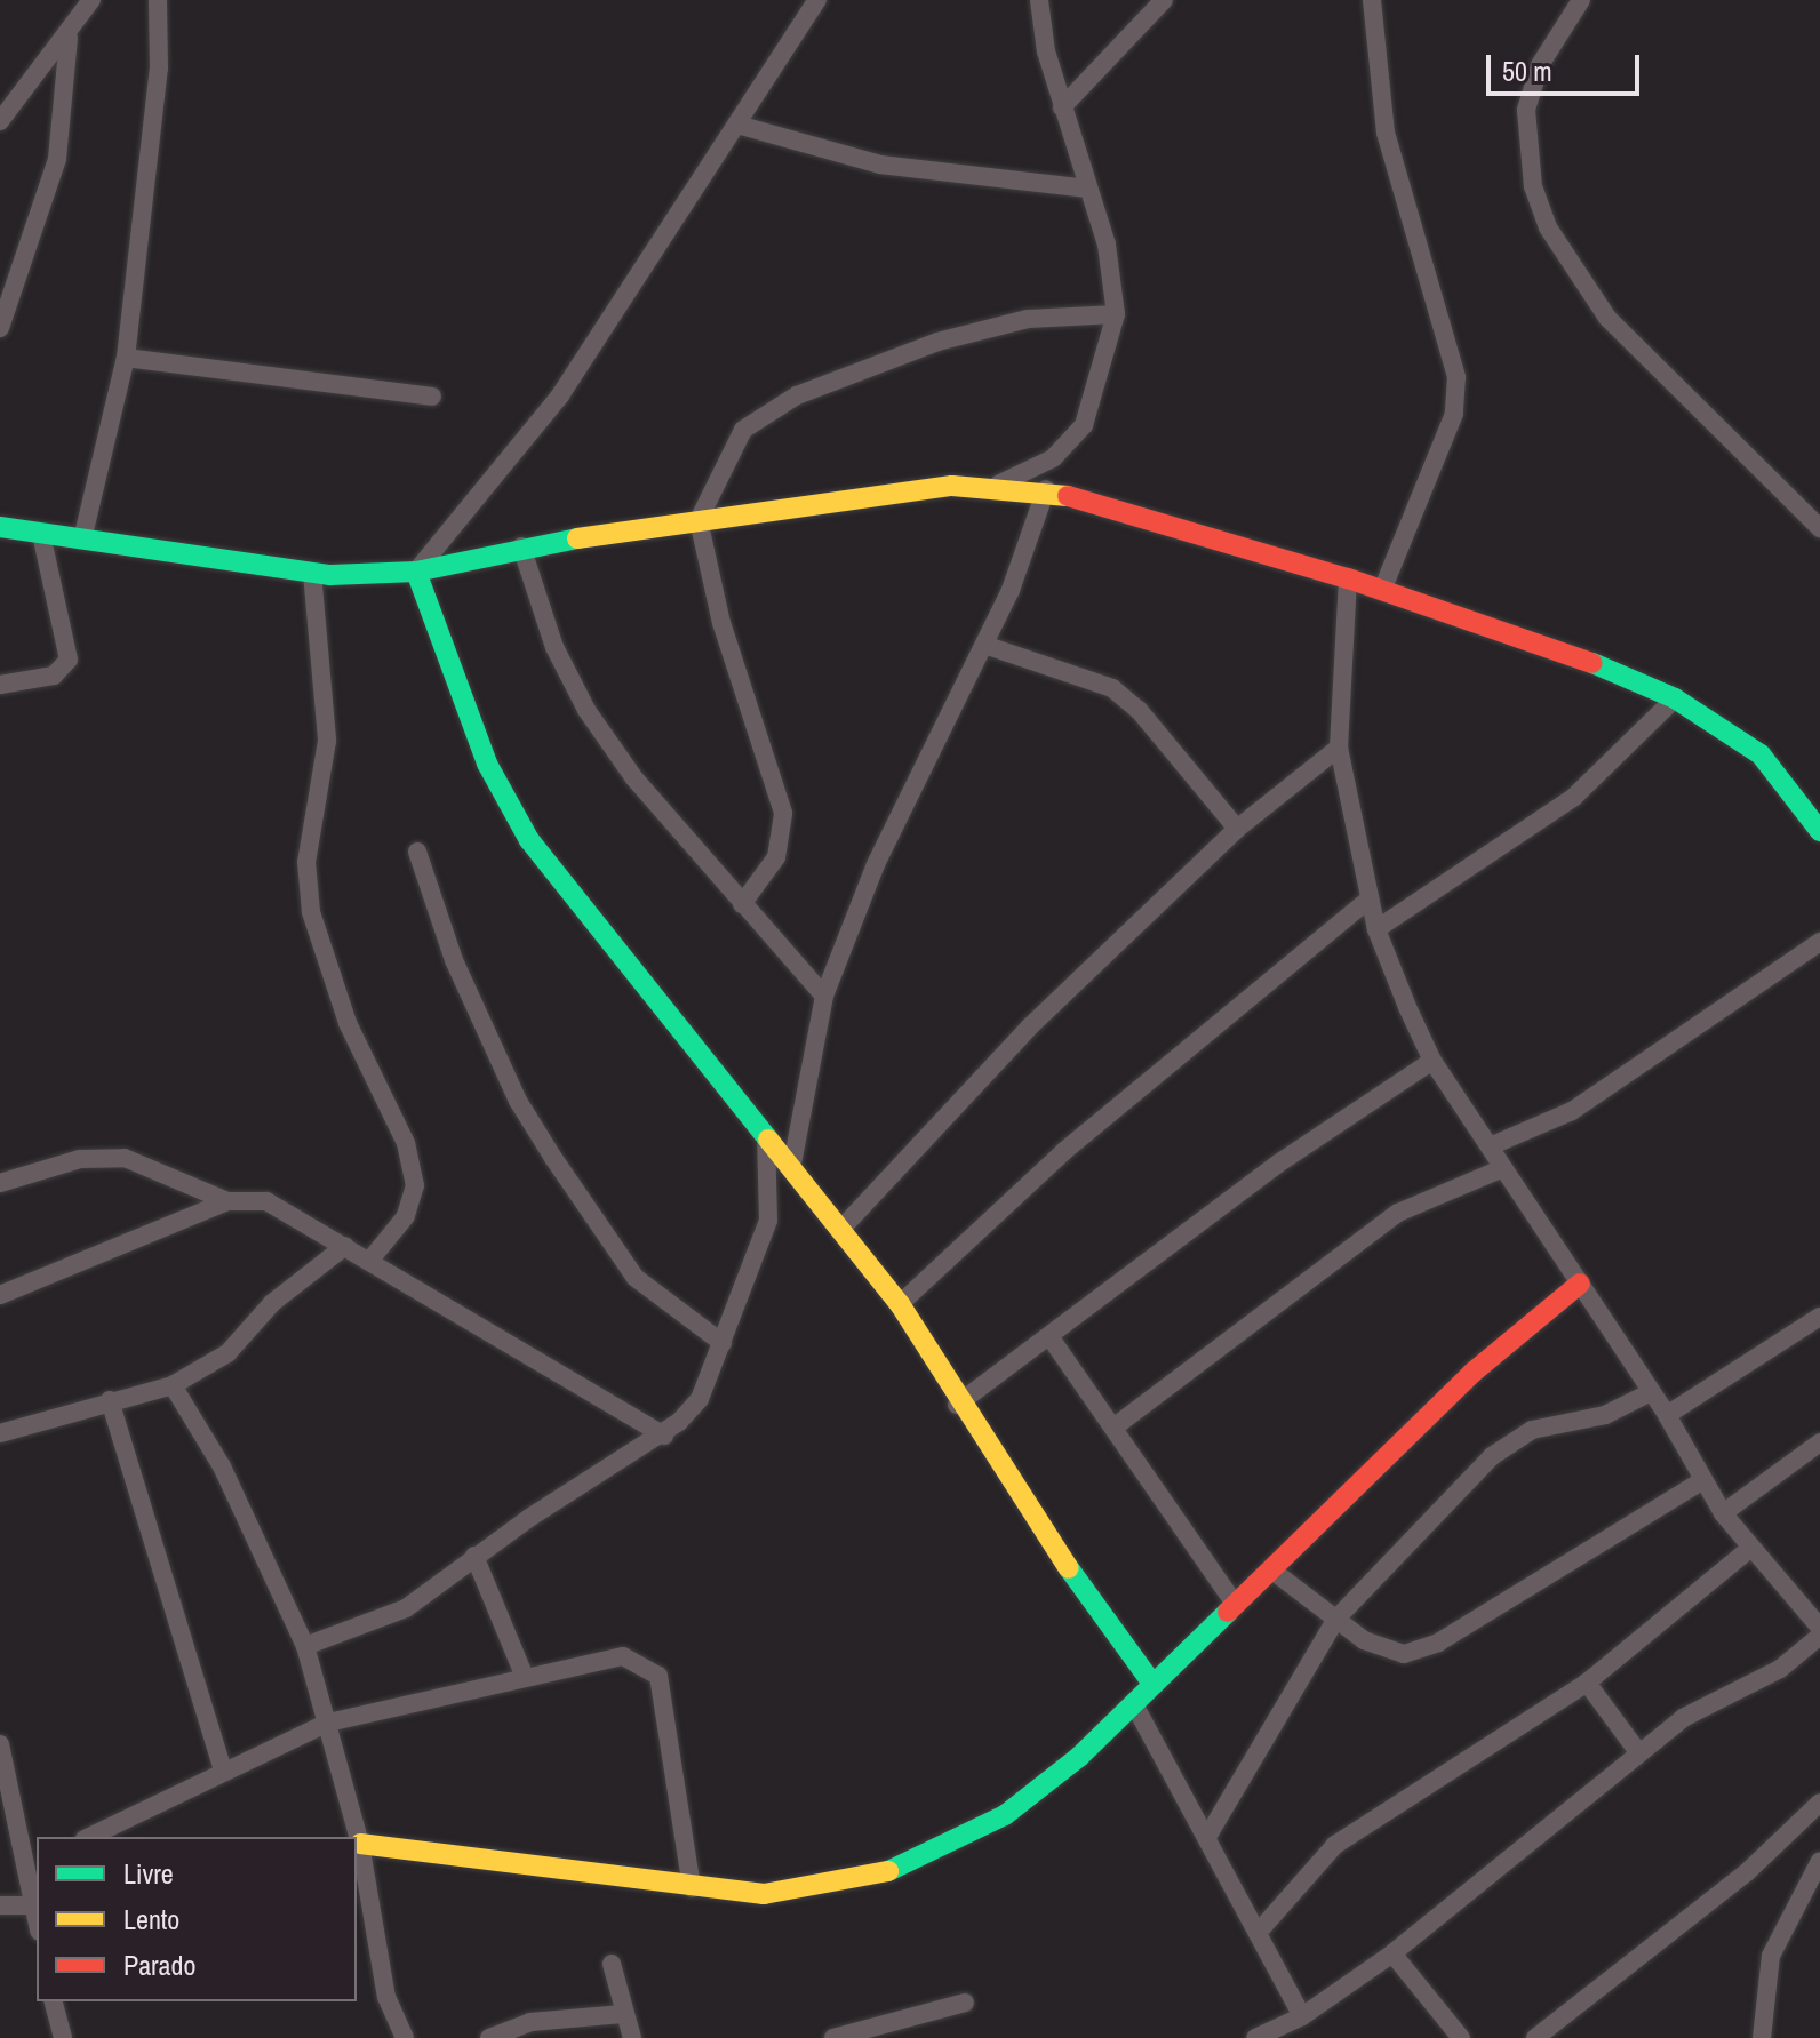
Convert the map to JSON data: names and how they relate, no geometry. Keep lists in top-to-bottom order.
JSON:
{
  "legend": ["Livre", "Lento", "Parado"],
  "scale_bar": "50 m"
}
